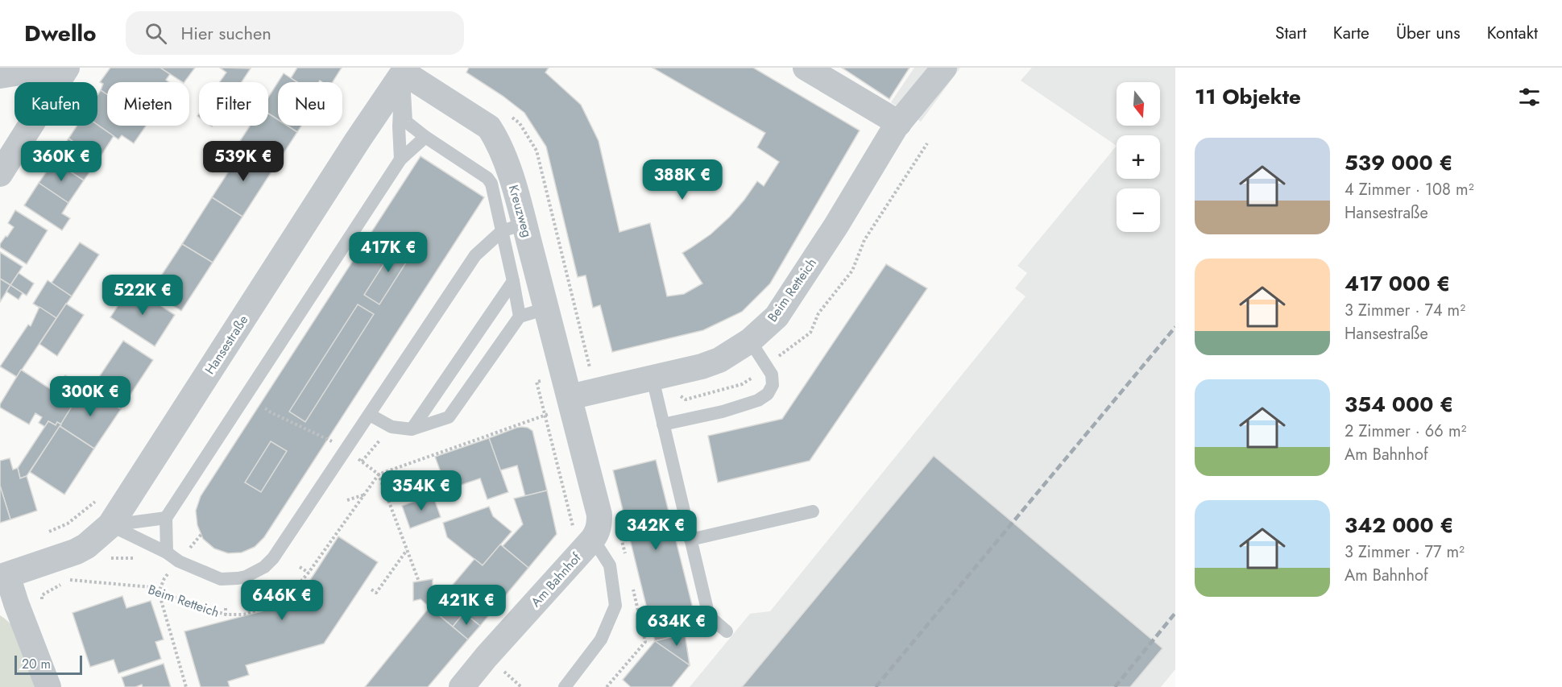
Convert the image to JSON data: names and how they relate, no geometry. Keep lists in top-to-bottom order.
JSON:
{
  "streets": {
    "street": [
      "Kreuzweg",
      "Beim Retteich",
      "Hansestraße",
      "Am Bahnhof"
    ]
  },
  "crossings": [
    ["Kreuzweg", "Beim Retteich"],
    ["Kreuzweg", "Hansestraße"],
    ["Kreuzweg", "Am Bahnhof"],
    ["Beim Retteich", "Am Bahnhof"]
  ],
  "scale_bar": "20 m",
  "north": "bottom",
  "page": {
    "header": "Dwello",
    "search": "Hier suchen",
    "nav": [
      "Start",
      "Karte",
      "Über uns",
      "Kontakt"
    ],
    "heading": "11 Objekte",
    "map_buttons": ["+", "−"],
    "chip": [
      "Kaufen",
      "Mieten",
      "Filter",
      "Neu"
    ],
    "list": [
      {
        "name": "539 000 €",
        "note": "4 Zimmer · 108 m² · Hansestraße"
      },
      {
        "name": "417 000 €",
        "note": "3 Zimmer · 74 m² · Hansestraße"
      },
      {
        "name": "354 000 €",
        "note": "2 Zimmer · 66 m² · Am Bahnhof"
      },
      {
        "name": "342 000 €",
        "note": "3 Zimmer · 77 m² · Am Bahnhof"
      }
    ],
    "price": [
      "360K €",
      "539K €",
      "388K €",
      "417K €",
      "522K €",
      "300K €",
      "354K €",
      "342K €",
      "646K €",
      "421K €",
      "634K €"
    ],
    "scale": "20 m"
  }
}
